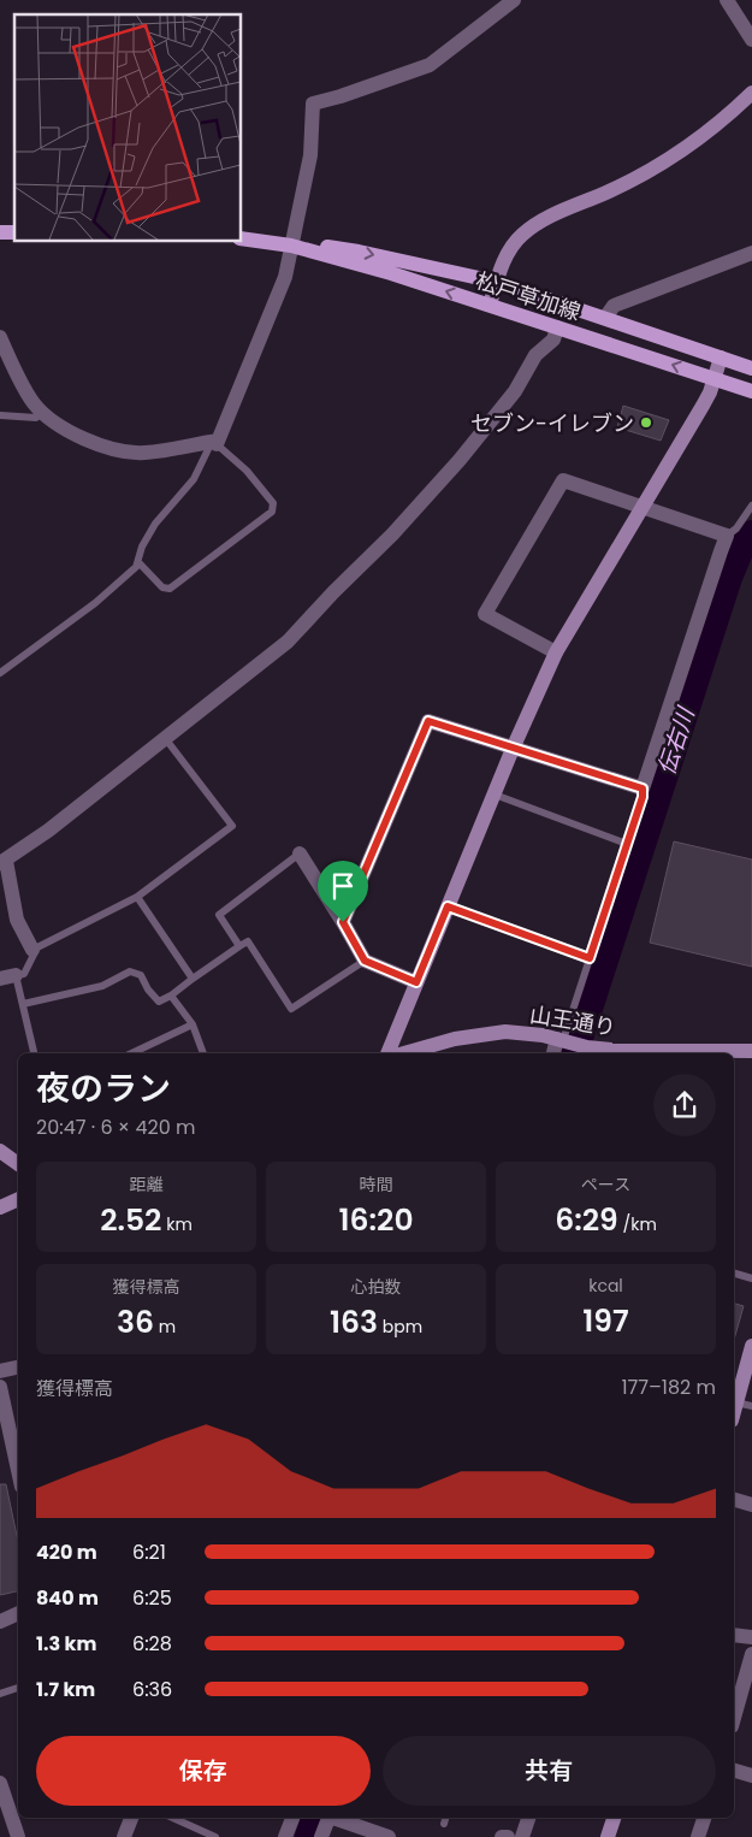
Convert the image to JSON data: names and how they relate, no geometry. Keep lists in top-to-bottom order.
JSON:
{
  "streets": {
    "main road": ["松戸草加線"],
    "street": ["山王通り"]
  },
  "water": ["伝右川"],
  "places": ["セブン-イレブン"],
  "page": {
    "heading": ["夜のラン", "20:47 · 6 × 420 m"],
    "stats": [
      ["距離", "2.52 km"],
      ["時間", "16:20"],
      ["ペース", "6:29 /km"],
      ["獲得標高", "36 m"],
      ["心拍数", "163 bpm"],
      ["kcal", "197"]
    ],
    "chart": ["獲得標高", "177–182 m"],
    "list": [
      {
        "name": "420 m",
        "note": "6:21"
      },
      {
        "name": "840 m",
        "note": "6:25"
      },
      {
        "name": "1.3 km",
        "note": "6:28"
      },
      {
        "name": "1.7 km",
        "note": "6:36"
      }
    ],
    "buttons": ["保存", "共有"]
  }
}
